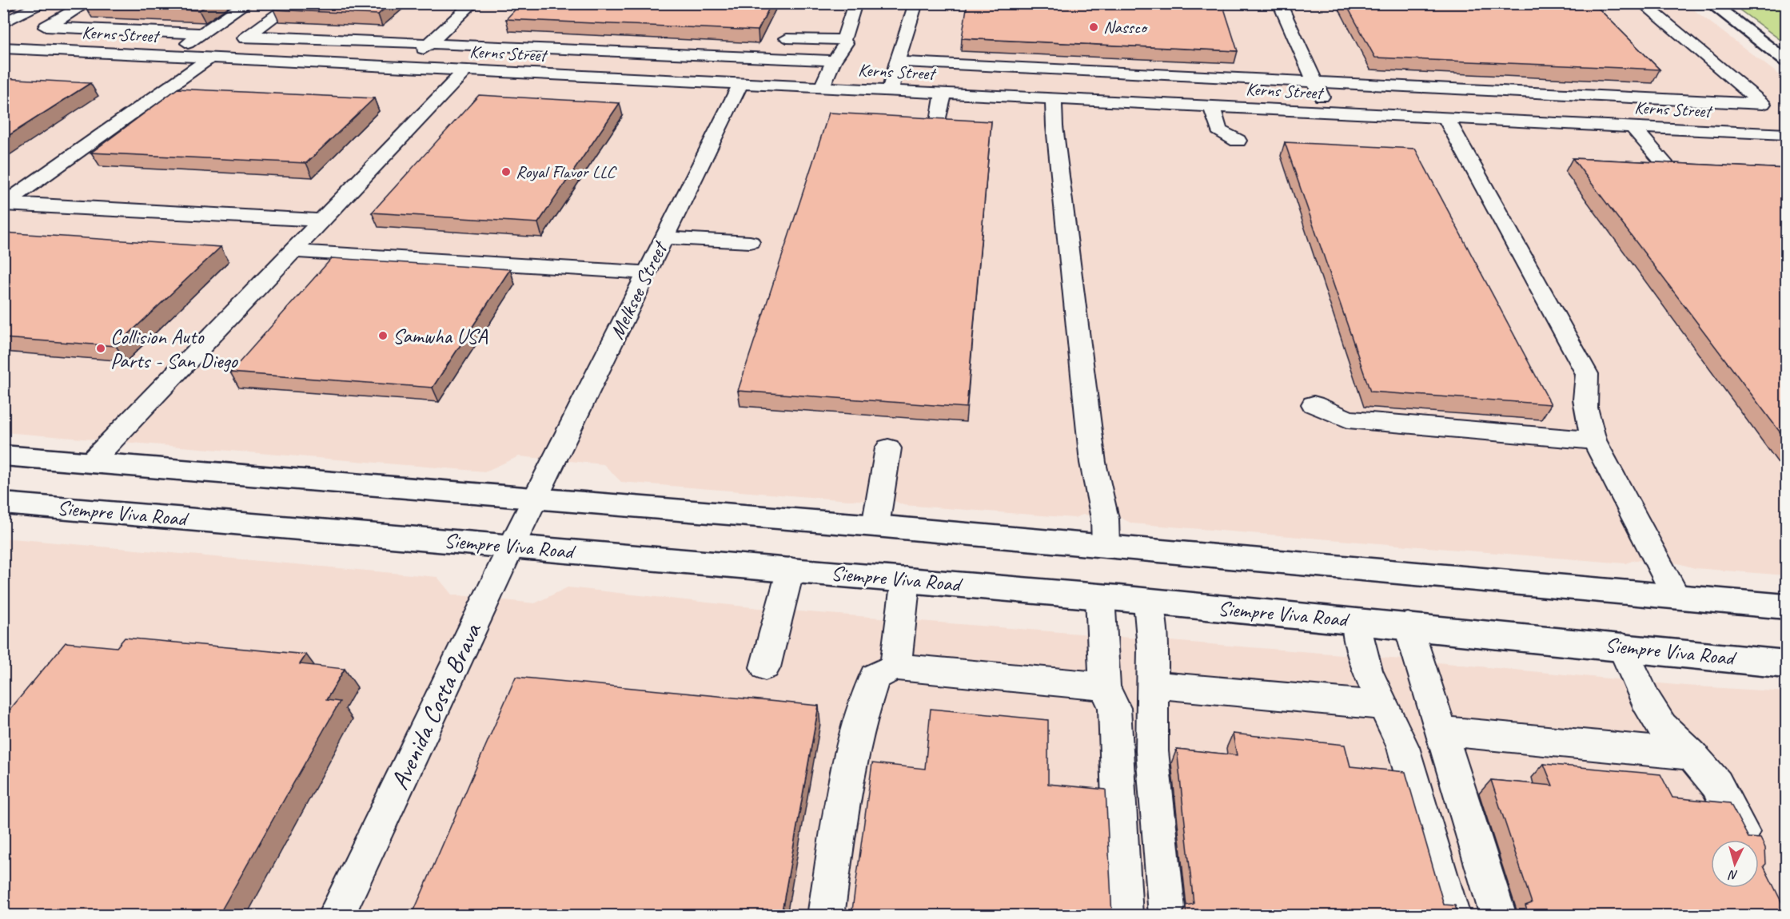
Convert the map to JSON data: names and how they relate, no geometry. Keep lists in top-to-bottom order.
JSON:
{
  "streets": {
    "main road": ["Siempre Viva Road"],
    "street": ["Kerns Street", "Melksee Street", "Avenida Costa Brava"]
  },
  "crossings": [
    ["Kerns Street", "Melksee Street"],
    ["Melksee Street", "Avenida Costa Brava"],
    ["Siempre Viva Road", "Avenida Costa Brava"]
  ],
  "places": [
    "Nassco",
    "Royal Flavor LLC",
    "Samwha USA",
    "Collision Auto Parts - San Diego"
  ],
  "north": "bottom"
}
